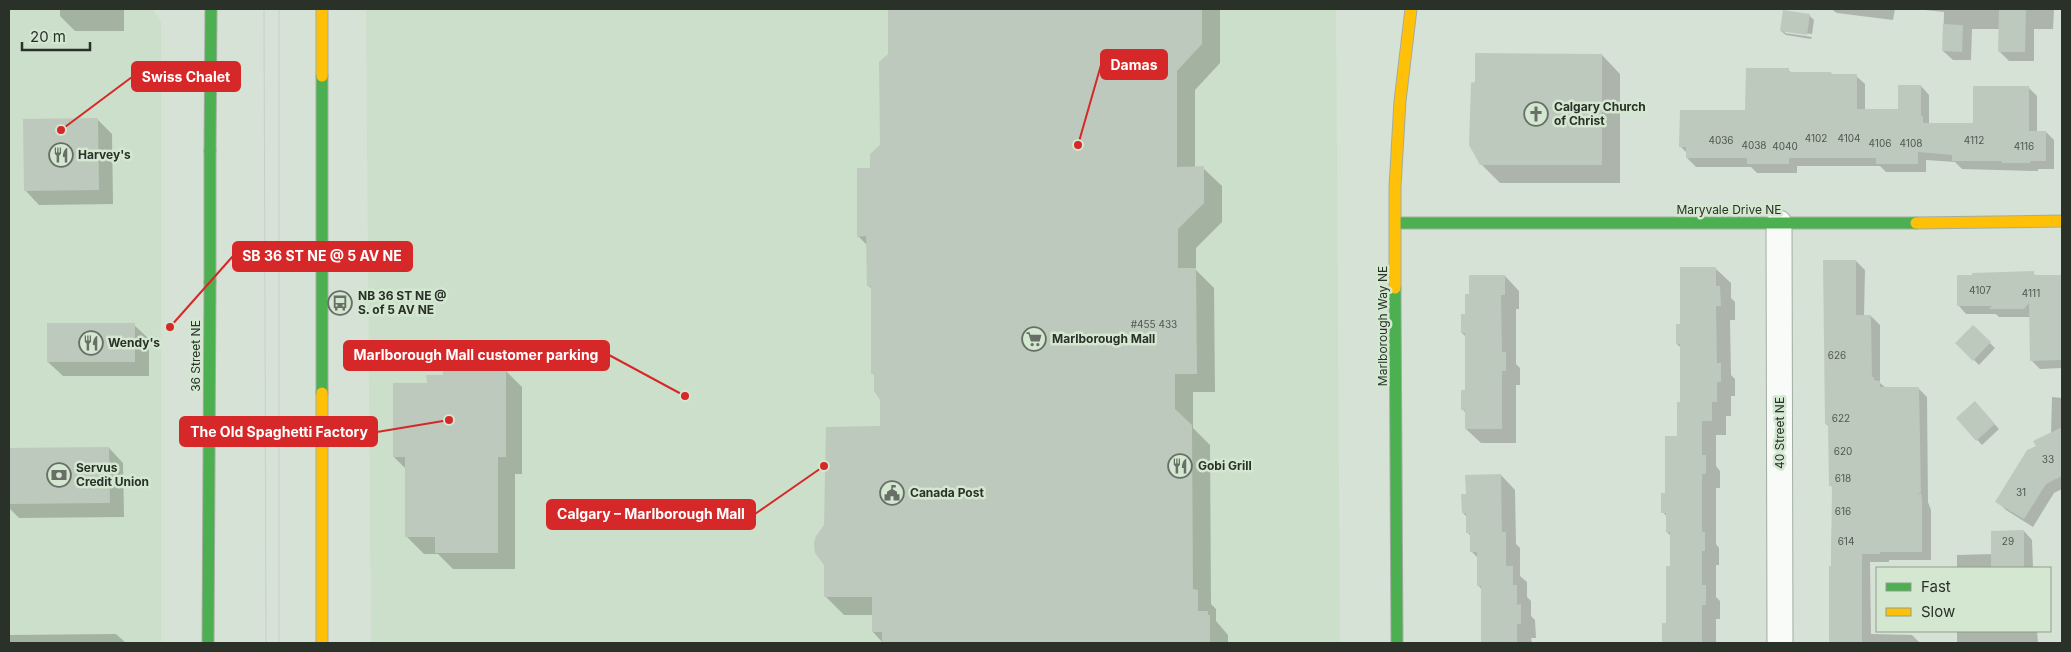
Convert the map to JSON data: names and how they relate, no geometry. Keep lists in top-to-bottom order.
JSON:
{
  "streets": {
    "street": [
      "Maryvale Drive NE",
      "Marlborough Way NE",
      "36 Street NE",
      "40 Street NE"
    ]
  },
  "crossings": [
    ["Maryvale Drive NE", "Marlborough Way NE"],
    ["Maryvale Drive NE", "40 Street NE"]
  ],
  "places": {
    "church": ["Calgary Church of Christ"],
    "other": [
      "Swiss Chalet",
      "Damas",
      "SB 36 ST NE @ 5 AV NE",
      "Marlborough Mall customer parking",
      "The Old Spaghetti Factory",
      "Calgary – Marlborough Mall"
    ],
    "restaurant": ["Harvey's", "Wendy's", "Gobi Grill"],
    "bus stop": ["NB 36 ST NE @ S. of 5 AV NE"],
    "supermarket": ["Marlborough Mall"],
    "bank": ["Servus Credit Union"],
    "public building": ["Canada Post"]
  },
  "house_numbers": [
    "4102",
    "4104",
    "4036",
    "4112",
    "4106",
    "4108",
    "4038",
    "4040",
    "4116",
    "4107",
    "4111",
    "#455 433",
    "626",
    "622",
    "620",
    "33",
    "618",
    "31",
    "616",
    "614",
    "29"
  ],
  "legend": ["Fast", "Slow"],
  "scale_bar": "20 m"
}
